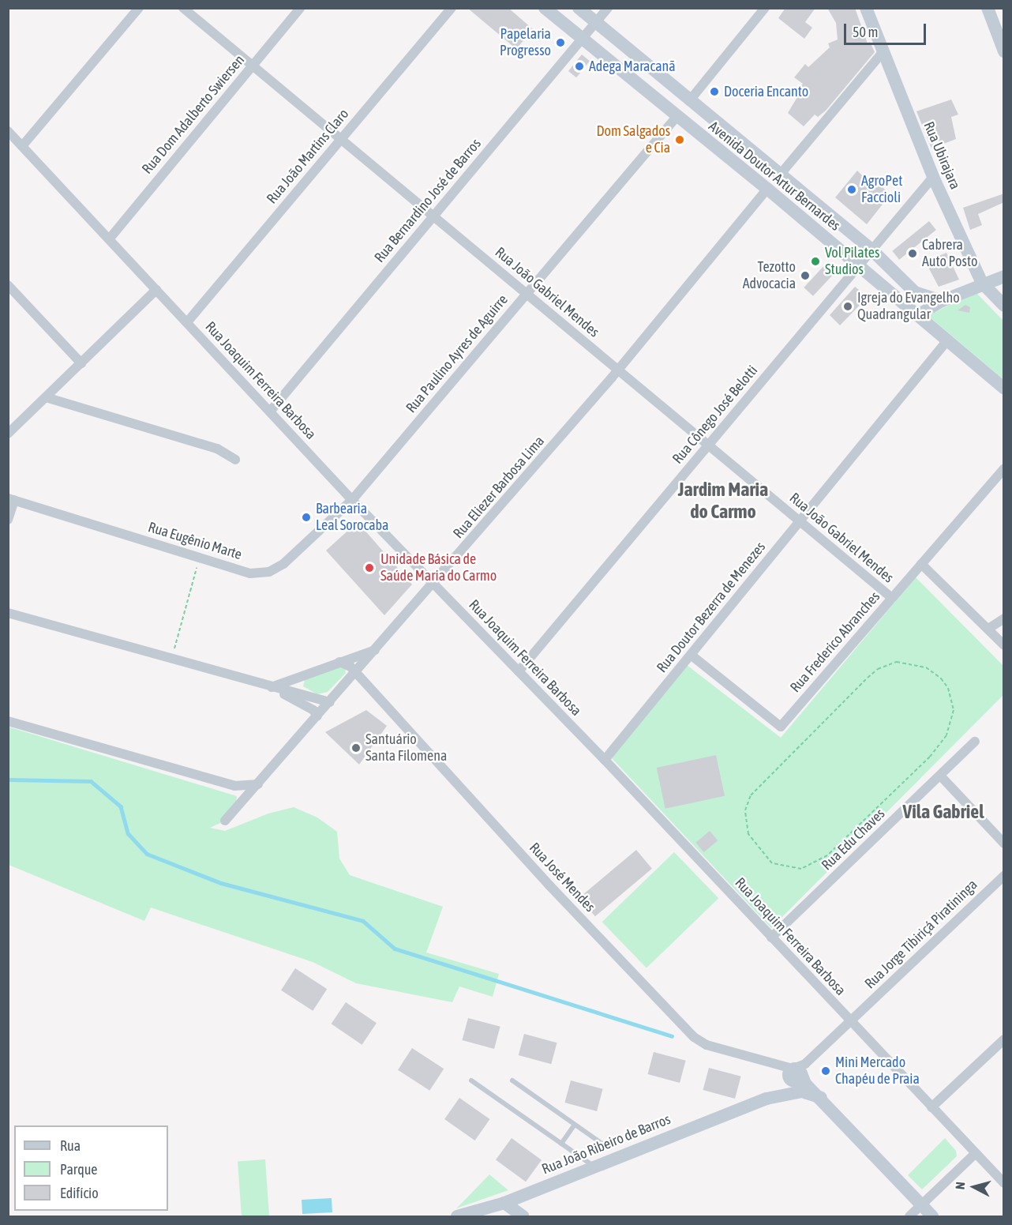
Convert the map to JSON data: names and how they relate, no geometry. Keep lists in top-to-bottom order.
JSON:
{
  "streets": {
    "main road": ["Rua Ubirajara", "Avenida Doutor Artur Bernardes", "Rua João Ribeiro de Barros"],
    "street": [
      "Rua Dom Adalberto Swiersen",
      "Rua João Martins Claro",
      "Rua Bernardino José de Barros",
      "Rua João Gabriel Mendes",
      "Rua Paulino Ayres de Aguirre",
      "Rua Joaquim Ferreira Barbosa",
      "Rua Cônego José Belotti",
      "Rua Eliezer Barbosa Lima",
      "Rua Eugênio Marte",
      "Rua Doutor Bezerra de Menezes",
      "Rua Frederico Abranches",
      "Rua Edu Chaves",
      "Rua José Mendes",
      "Rua Jorge Tibiriçá Piratininga"
    ]
  },
  "crossings": [
    ["Rua Dom Adalberto Swiersen", "Rua João Gabriel Mendes"],
    ["Rua Dom Adalberto Swiersen", "Rua Joaquim Ferreira Barbosa"],
    ["Rua Ubirajara", "Rua Cônego José Belotti"],
    ["Rua João Martins Claro", "Rua João Gabriel Mendes"],
    ["Rua João Martins Claro", "Rua Joaquim Ferreira Barbosa"],
    ["Avenida Doutor Artur Bernardes", "Rua Bernardino José de Barros"],
    ["Avenida Doutor Artur Bernardes", "Rua Paulino Ayres de Aguirre"],
    ["Avenida Doutor Artur Bernardes", "Rua Cônego José Belotti"],
    ["Avenida Doutor Artur Bernardes", "Rua Eliezer Barbosa Lima"],
    ["Avenida Doutor Artur Bernardes", "Rua Doutor Bezerra de Menezes"],
    ["Rua Bernardino José de Barros", "Rua João Gabriel Mendes"],
    ["Rua Bernardino José de Barros", "Rua Joaquim Ferreira Barbosa"],
    ["Rua João Gabriel Mendes", "Rua Paulino Ayres de Aguirre"],
    ["Rua João Gabriel Mendes", "Rua Cônego José Belotti"],
    ["Rua João Gabriel Mendes", "Rua Eliezer Barbosa Lima"],
    ["Rua João Gabriel Mendes", "Rua Doutor Bezerra de Menezes"],
    ["Rua João Gabriel Mendes", "Rua Frederico Abranches"],
    ["Rua Paulino Ayres de Aguirre", "Rua Joaquim Ferreira Barbosa"],
    ["Rua Paulino Ayres de Aguirre", "Rua Eugênio Marte"],
    ["Rua Joaquim Ferreira Barbosa", "Rua Cônego José Belotti"],
    ["Rua Joaquim Ferreira Barbosa", "Rua Eliezer Barbosa Lima"],
    ["Rua Joaquim Ferreira Barbosa", "Rua Eugênio Marte"],
    ["Rua Joaquim Ferreira Barbosa", "Rua Doutor Bezerra de Menezes"],
    ["Rua Joaquim Ferreira Barbosa", "Rua Edu Chaves"],
    ["Rua Joaquim Ferreira Barbosa", "Rua Jorge Tibiriçá Piratininga"],
    ["Rua Eliezer Barbosa Lima", "Rua José Mendes"],
    ["Rua Doutor Bezerra de Menezes", "Rua Frederico Abranches"],
    ["Rua José Mendes", "Rua Jorge Tibiriçá Piratininga"],
    ["Rua José Mendes", "Rua João Ribeiro de Barros"],
    ["Rua Jorge Tibiriçá Piratininga", "Rua João Ribeiro de Barros"]
  ],
  "districts": ["Jardim Maria do Carmo", "Vila Gabriel"],
  "places": [
    "Papelaria Progresso",
    "Adega Maracanã",
    "Doceria Encanto",
    "Dom Salgados e Cia",
    "AgroPet Faccioli",
    "Cabrera Auto Posto",
    "Vol Pilates Studios",
    "Tezotto Advocacia",
    "Igreja do Evangelho Quadrangular",
    "Barbearia Leal Sorocaba",
    "Unidade Básica de Saúde Maria do Carmo",
    "Santuário Santa Filomena",
    "Mini Mercado Chapéu de Praia"
  ],
  "legend": ["Rua", "Parque", "Edifício"],
  "scale_bar": "50 m",
  "north": "left"
}
